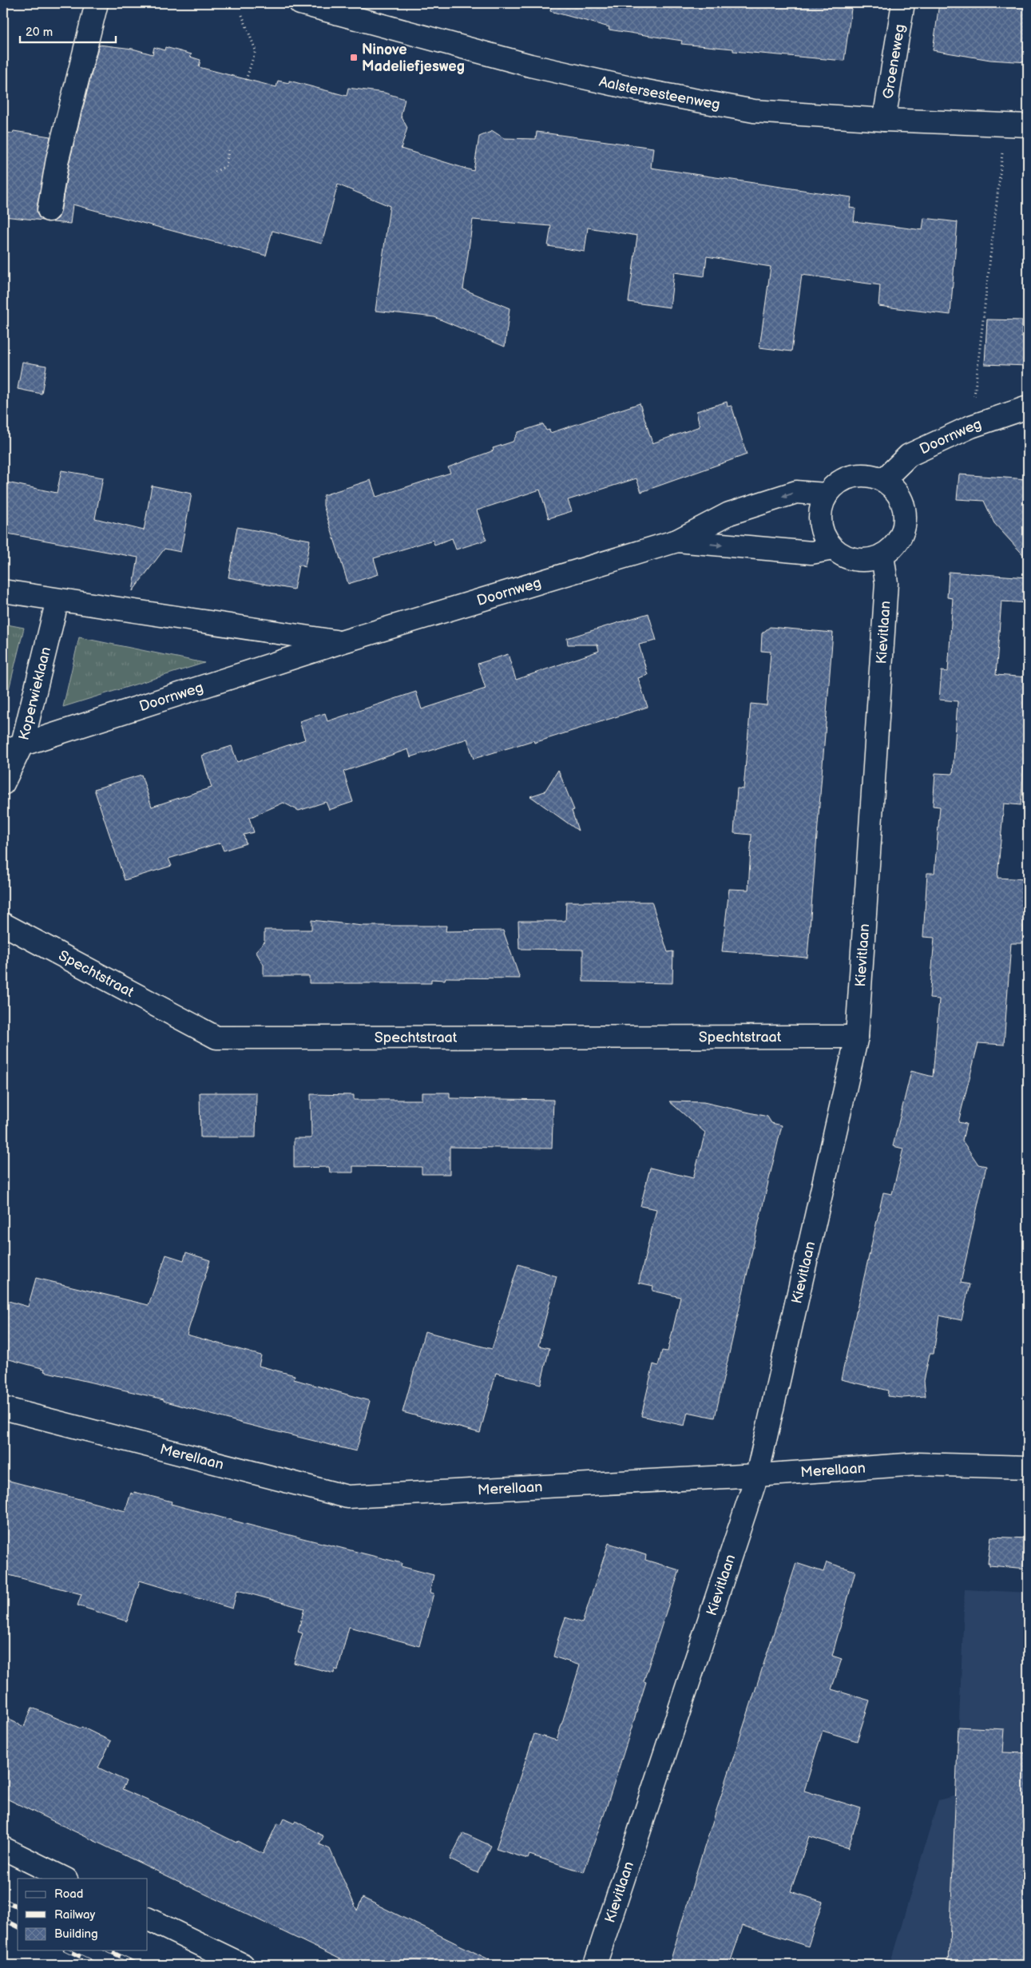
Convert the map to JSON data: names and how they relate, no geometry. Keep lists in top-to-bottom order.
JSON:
{
  "streets": {
    "street": [
      "Groeneweg",
      "Aalstersesteenweg",
      "Doornweg",
      "Kievitlaan",
      "Koperwieklaan",
      "Spechtstraat",
      "Merellaan"
    ]
  },
  "crossings": [
    ["Groeneweg", "Aalstersesteenweg"],
    ["Doornweg", "Kievitlaan"],
    ["Doornweg", "Koperwieklaan"],
    ["Kievitlaan", "Spechtstraat"],
    ["Kievitlaan", "Merellaan"]
  ],
  "places": {
    "transit": ["Ninove Madeliefjesweg"]
  },
  "legend": ["Road", "Railway", "Building"],
  "scale_bar": "20 m"
}
